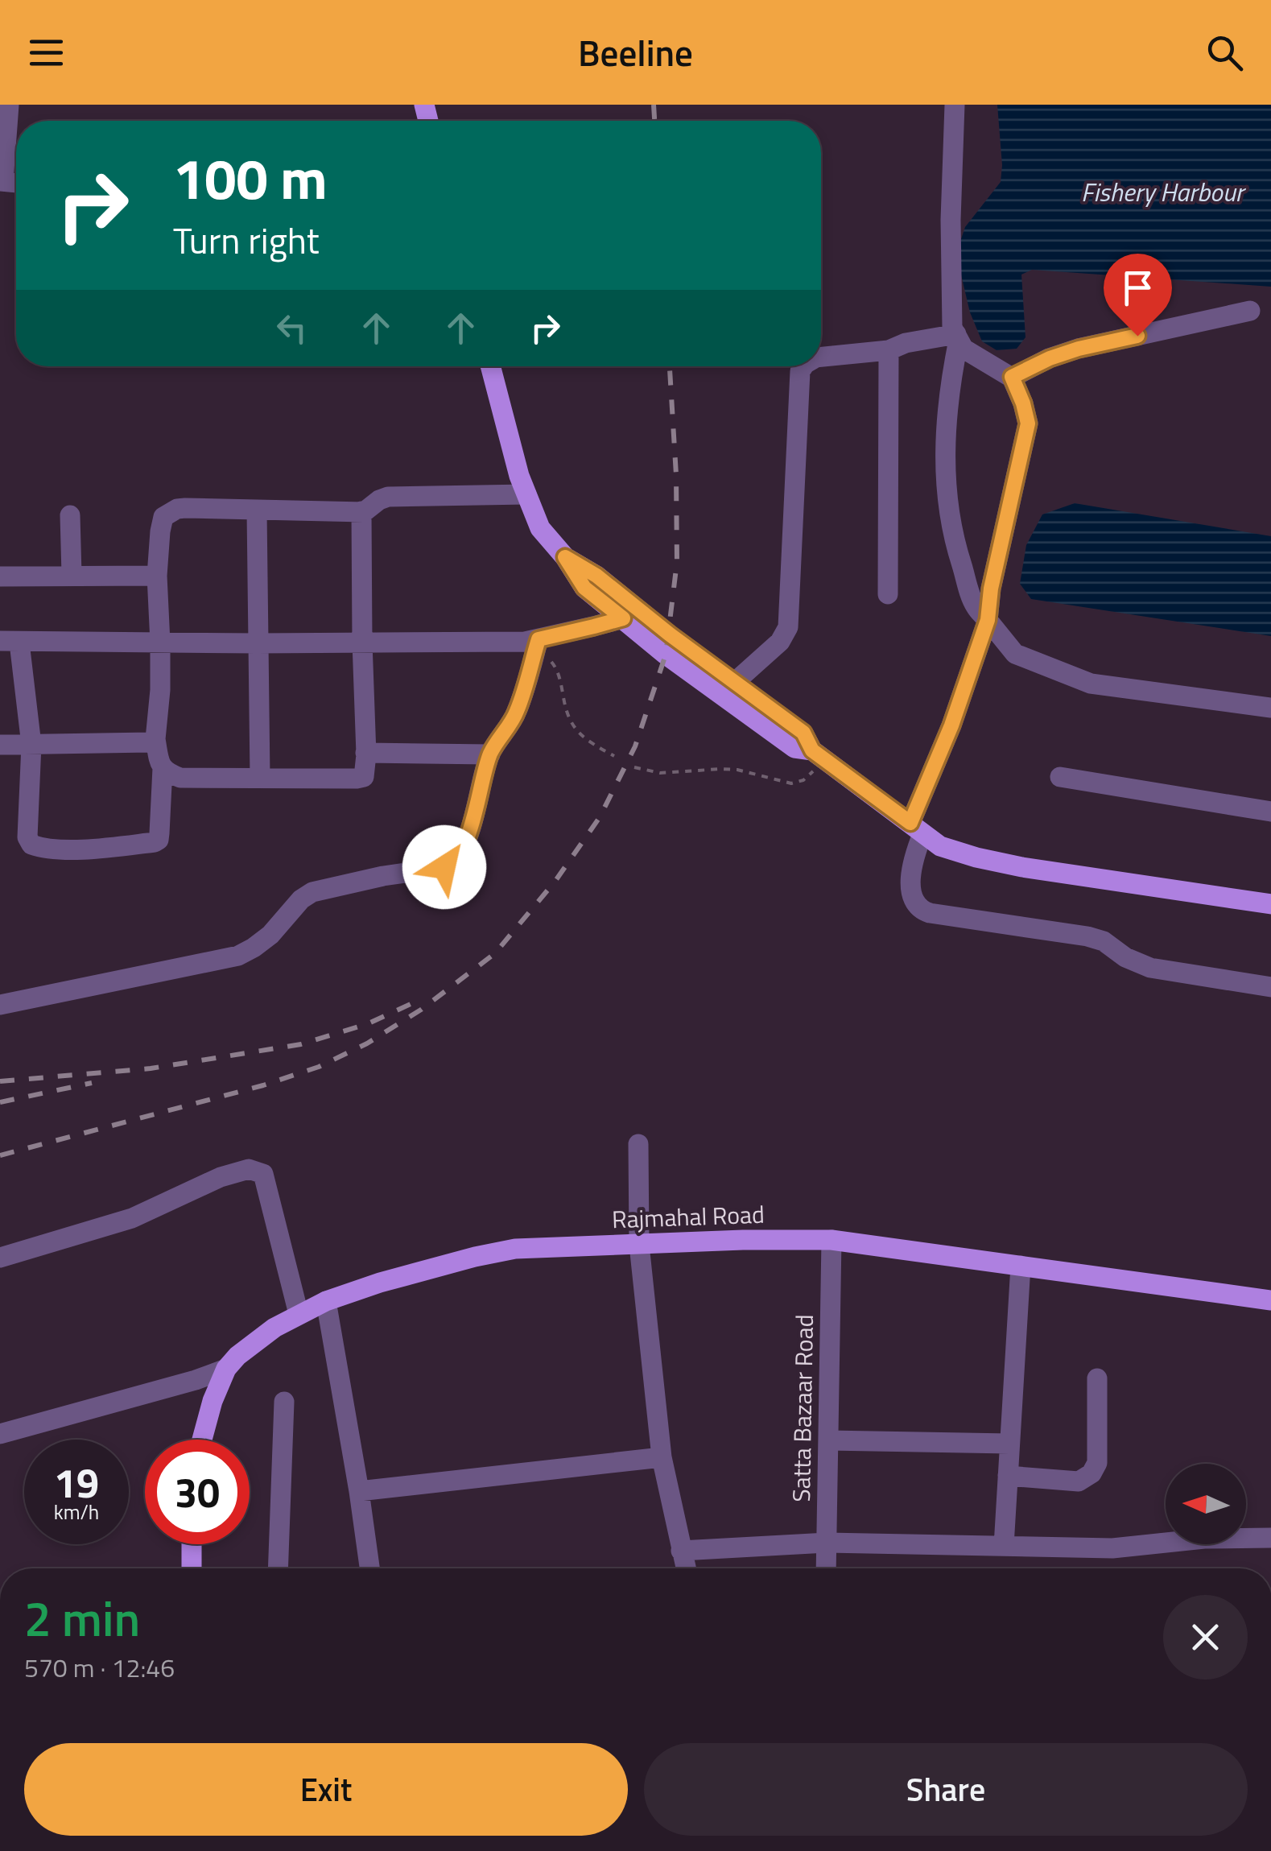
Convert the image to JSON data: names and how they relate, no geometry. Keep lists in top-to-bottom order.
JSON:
{
  "streets": {
    "main road": ["Rajmahal Road"],
    "street": ["Satta Bazaar Road"]
  },
  "crossings": [
    ["Rajmahal Road", "Satta Bazaar Road"]
  ],
  "water": ["Fishery Harbour"],
  "north": "left",
  "page": {
    "header": "Beeline",
    "turn": ["100 m", "Turn right"],
    "speed": "19 km/h",
    "limit": "30",
    "heading": ["2 min", "570 m · 12:46"],
    "buttons": ["Exit", "Share"]
  }
}
